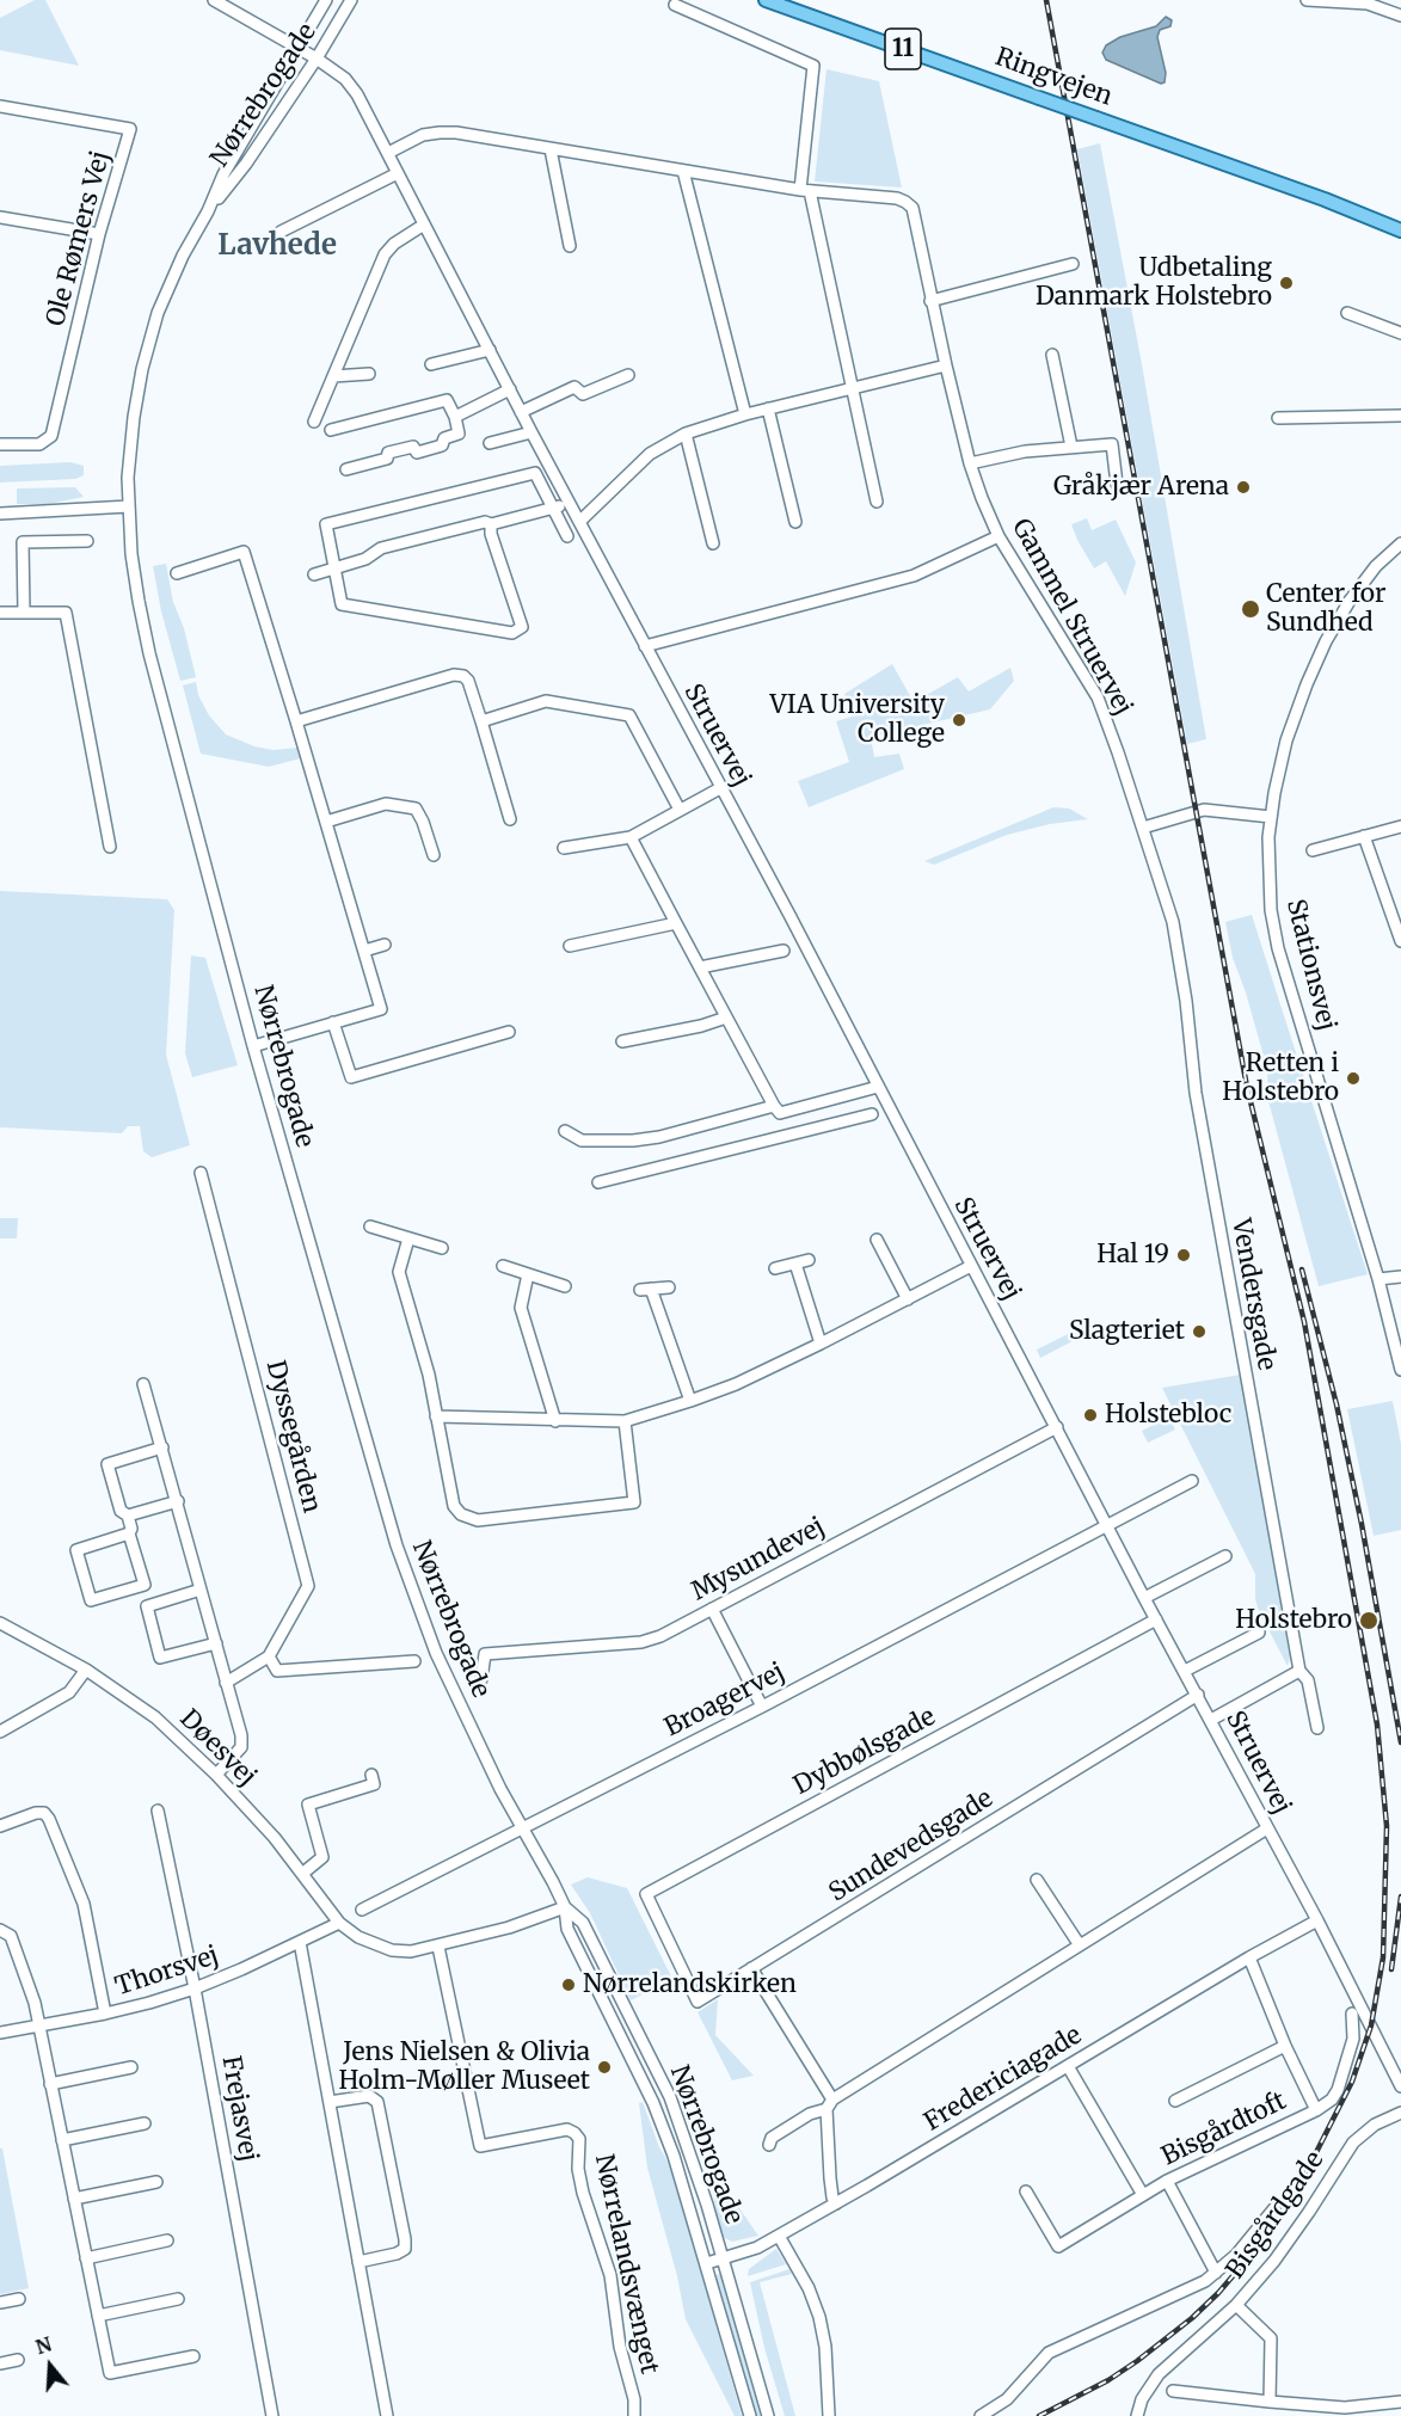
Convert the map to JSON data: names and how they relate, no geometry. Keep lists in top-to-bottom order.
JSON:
{
  "streets": {
    "main road": ["11", "Ringvejen"],
    "street": [
      "Nørrebrogade",
      "Ole Rømers Vej",
      "Gammel Struervej",
      "Struervej",
      "Stationsvej",
      "Vendersgade",
      "Dyssegården",
      "Mysundevej",
      "Broagervej",
      "Døesvej",
      "Dybbølsgade",
      "Sundevedsgade",
      "Thorsvej",
      "Fredericiagade",
      "Frejasvej",
      "Bisgårdtoft",
      "Bisgårdgade",
      "Nørrelandsvænget"
    ]
  },
  "crossings": [
    ["Nørrebrogade", "Struervej"],
    ["Nørrebrogade", "Broagervej"],
    ["Nørrebrogade", "Døesvej"],
    ["Nørrebrogade", "Fredericiagade"],
    ["Gammel Struervej", "Vendersgade"],
    ["Struervej", "Mysundevej"],
    ["Struervej", "Broagervej"],
    ["Struervej", "Dybbølsgade"],
    ["Struervej", "Sundevedsgade"],
    ["Struervej", "Fredericiagade"],
    ["Døesvej", "Thorsvej"],
    ["Døesvej", "Nørrelandsvænget"],
    ["Dybbølsgade", "Sundevedsgade"],
    ["Thorsvej", "Frejasvej"]
  ],
  "districts": ["Lavhede"],
  "places": [
    "Udbetaling Danmark Holstebro",
    "Gråkjær Arena",
    "Center for Sundhed",
    "VIA University College",
    "Retten i Holstebro",
    "Hal 19",
    "Slagteriet",
    "Holstebloc",
    "Holstebro",
    "Nørrelandskirken",
    "Jens Nielsen & Olivia Holm-Møller Museet"
  ],
  "north": "top"
}
